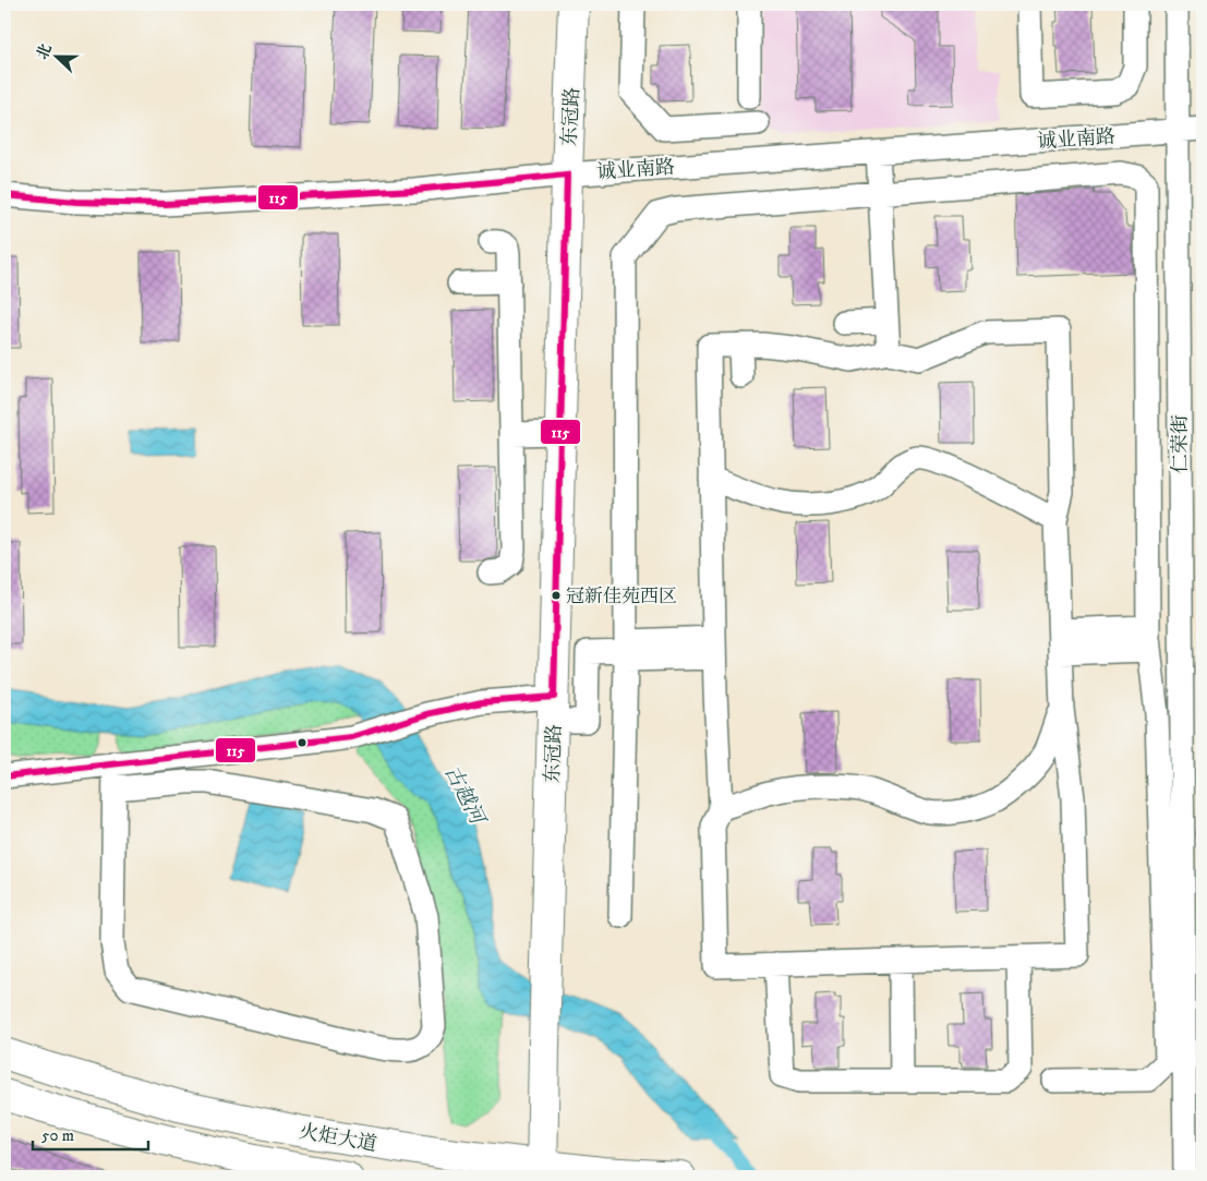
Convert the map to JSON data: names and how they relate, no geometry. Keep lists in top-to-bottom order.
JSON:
{
  "streets": {
    "main road": ["东冠路", "火炬大道"],
    "street": ["诚业南路", "仁荣街"]
  },
  "crossings": [
    ["东冠路", "诚业南路"],
    ["东冠路", "火炬大道"],
    ["诚业南路", "仁荣街"]
  ],
  "water": ["古越河"],
  "places": ["冠新佳苑西区"],
  "lines": ["transit line 115"],
  "scale_bar": "50 m",
  "north": "left"
}
